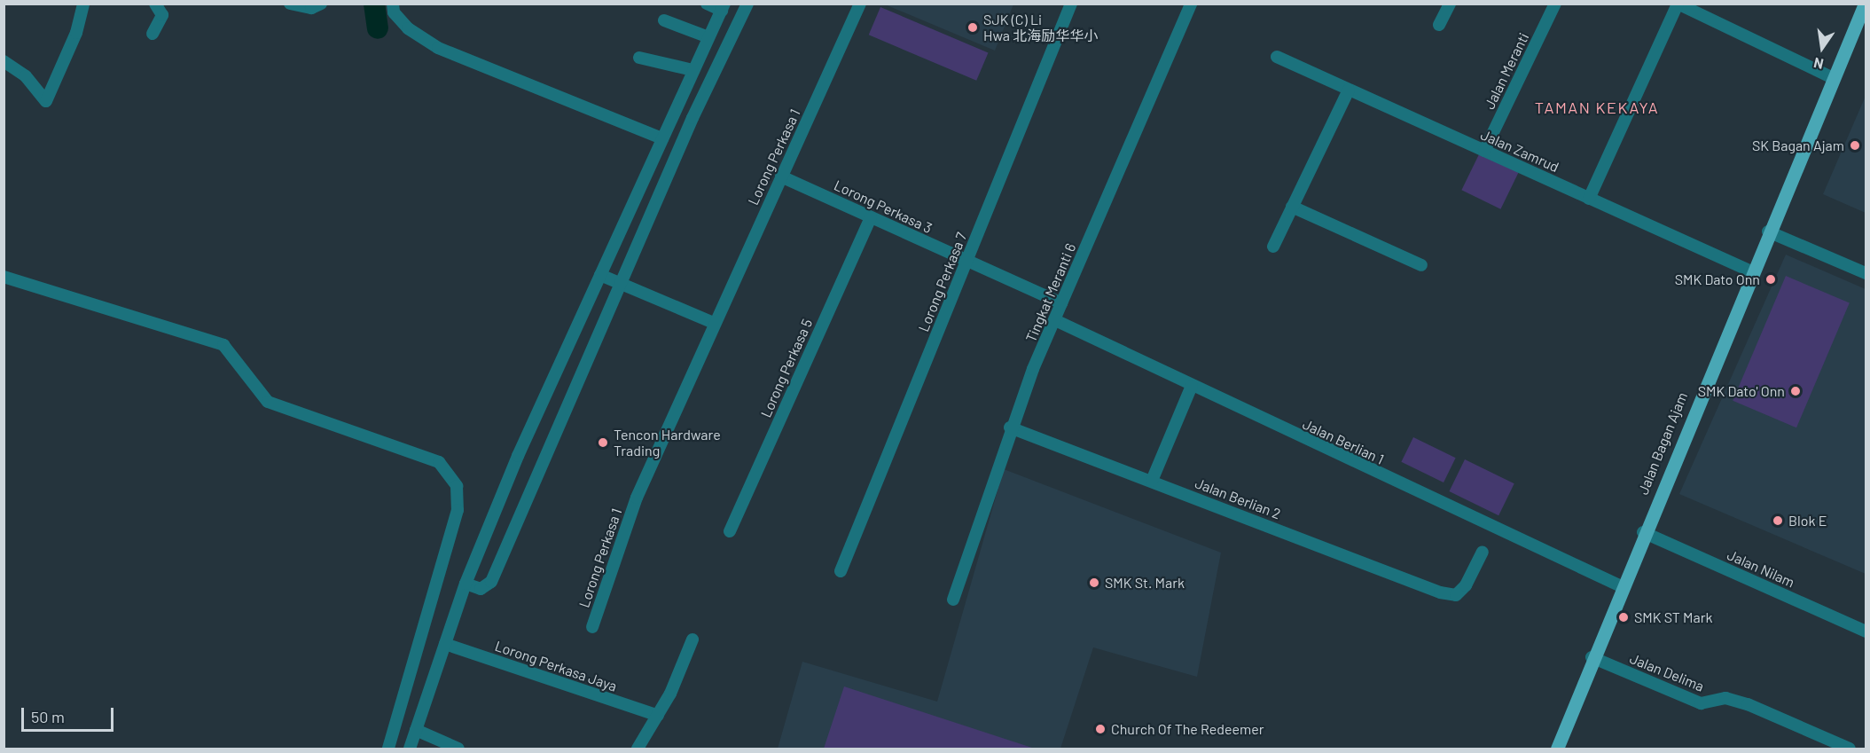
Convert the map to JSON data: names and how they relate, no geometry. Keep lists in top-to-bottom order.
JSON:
{
  "streets": {
    "main road": ["Jalan Bagan Ajam"],
    "street": [
      "Jalan Meranti",
      "Jalan Zamrud",
      "Lorong Perkasa 1",
      "Lorong Perkasa 3",
      "Lorong Perkasa 7",
      "Tingkat Meranti 6",
      "Lorong Perkasa 5",
      "Jalan Berlian 1",
      "Jalan Berlian 2",
      "Jalan Nilam",
      "Lorong Perkasa Jaya",
      "Jalan Delima"
    ]
  },
  "crossings": [
    ["Jalan Meranti", "Jalan Zamrud"],
    ["Jalan Zamrud", "Jalan Bagan Ajam"],
    ["Lorong Perkasa 1", "Lorong Perkasa 3"],
    ["Lorong Perkasa 3", "Lorong Perkasa 7"],
    ["Lorong Perkasa 3", "Tingkat Meranti 6"],
    ["Lorong Perkasa 3", "Lorong Perkasa 5"],
    ["Tingkat Meranti 6", "Jalan Berlian 1"],
    ["Tingkat Meranti 6", "Jalan Berlian 2"],
    ["Jalan Berlian 1", "Jalan Bagan Ajam"],
    ["Jalan Bagan Ajam", "Jalan Nilam"],
    ["Jalan Bagan Ajam", "Jalan Delima"]
  ],
  "districts": ["TAMAN KEKAYA"],
  "places": [
    "SJK (C) Li Hwa 北海励华华小",
    "SK Bagan Ajam",
    "SMK Dato Onn",
    "SMK Dato' Onn",
    "Tencon Hardware Trading",
    "Blok E",
    "SMK St. Mark",
    "SMK ST Mark",
    "Church Of The Redeemer"
  ],
  "scale_bar": "50 m",
  "north": "bottom"
}
